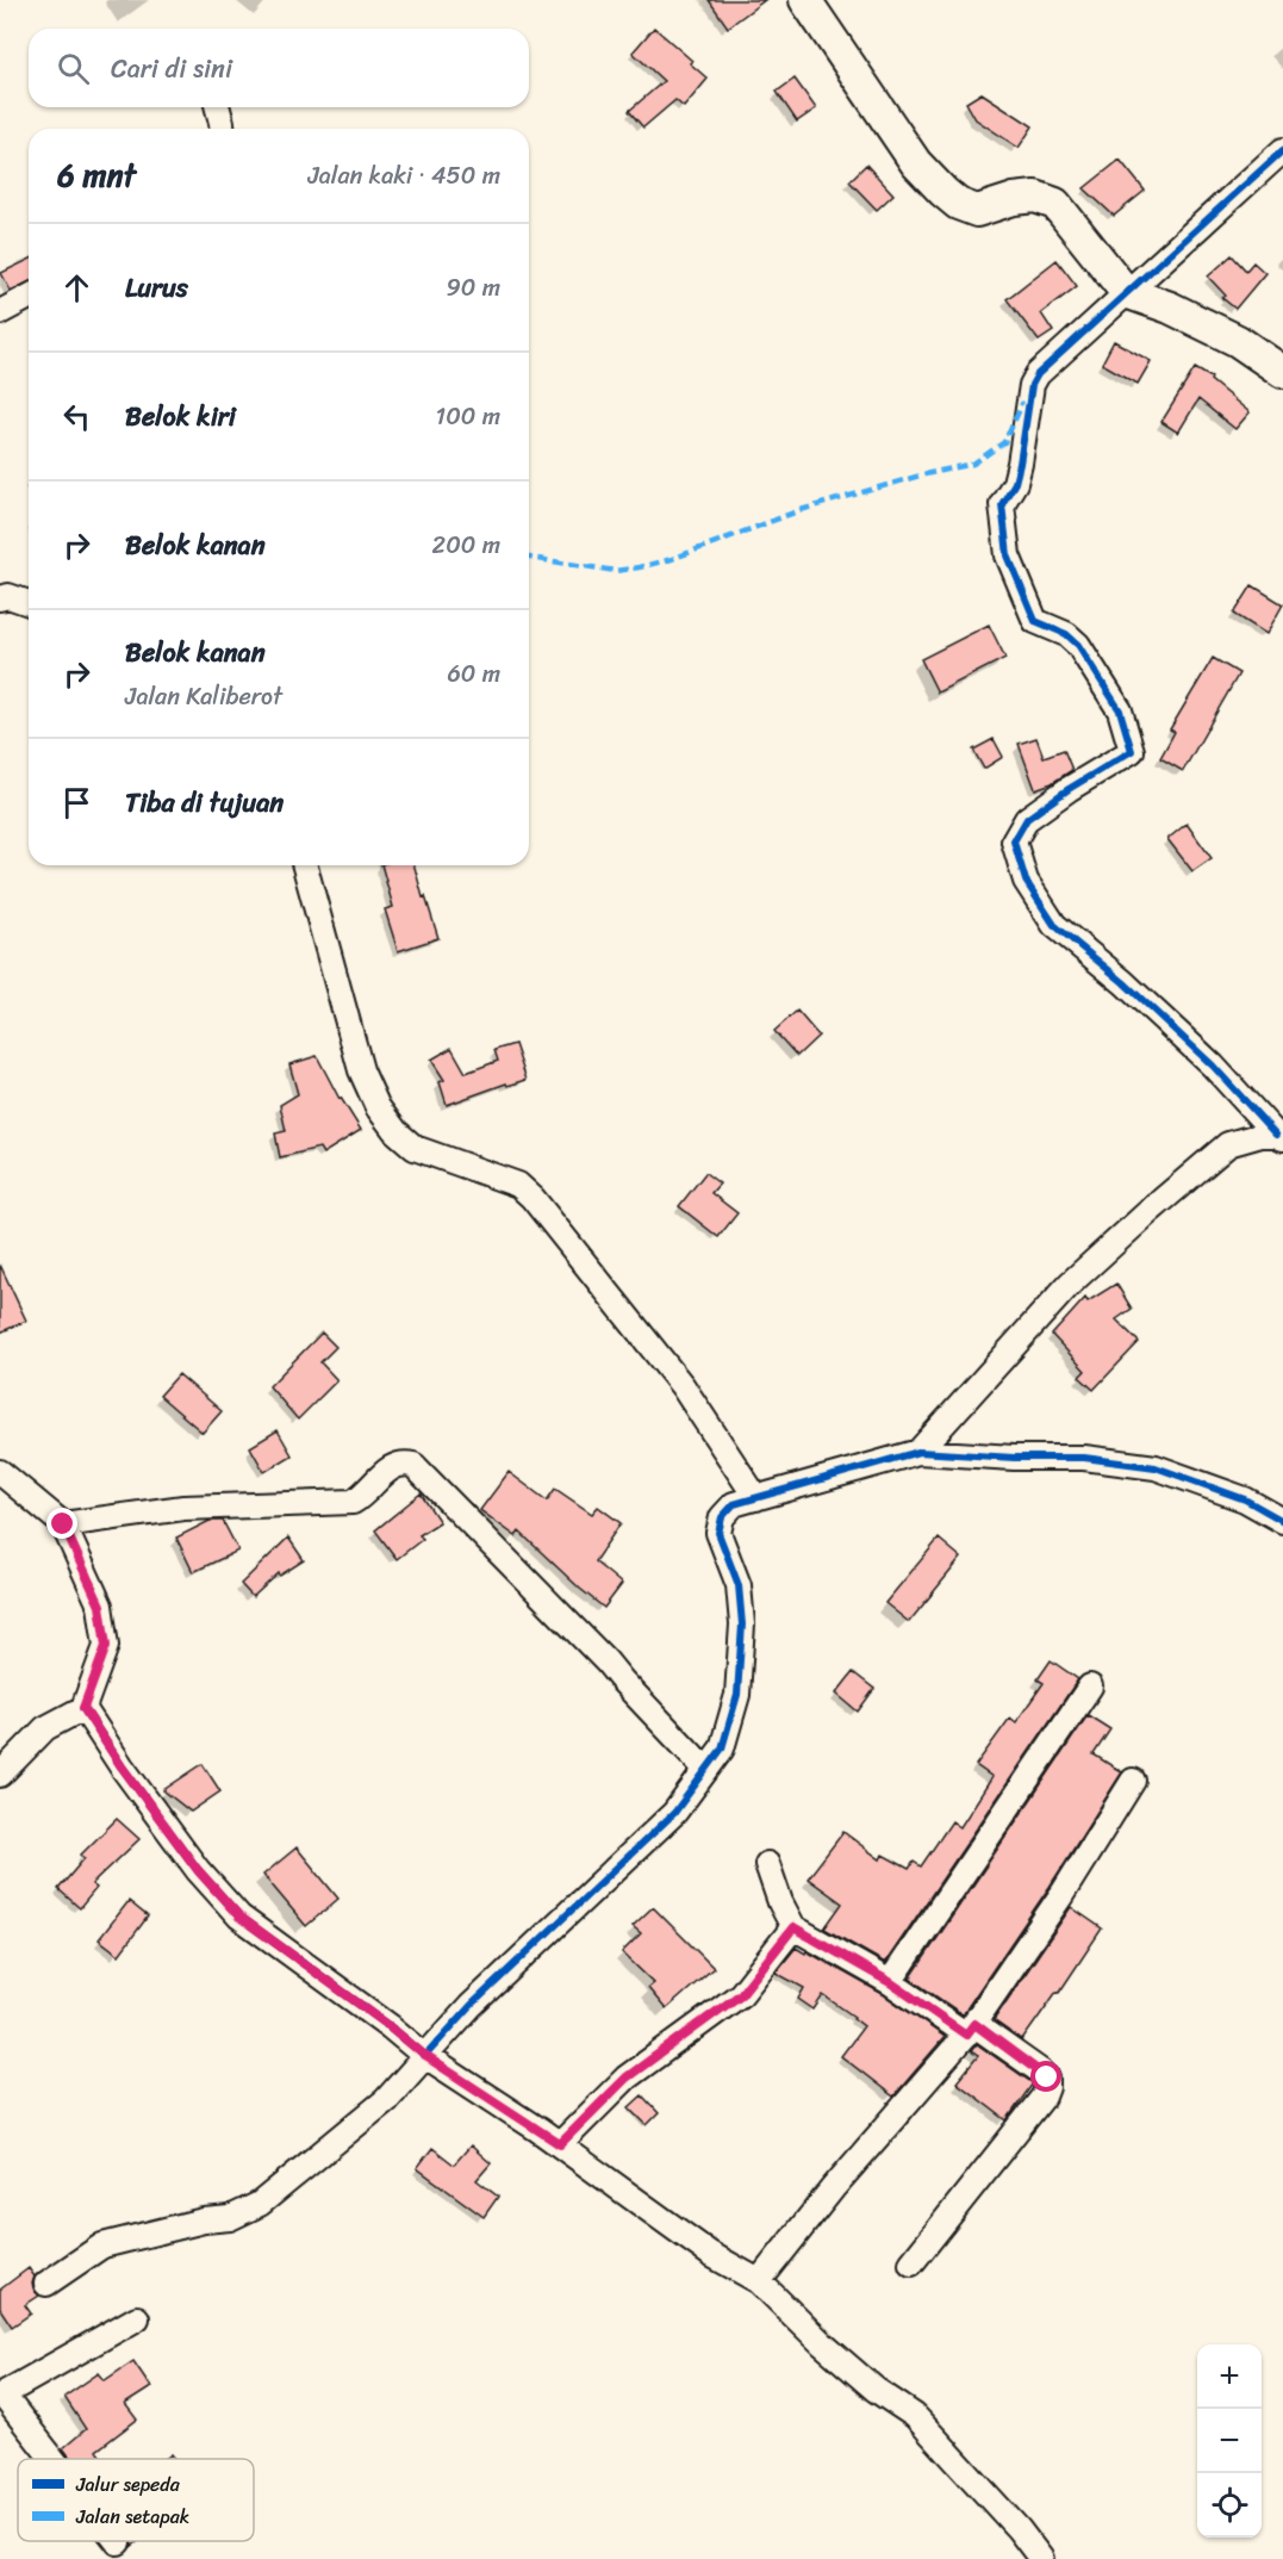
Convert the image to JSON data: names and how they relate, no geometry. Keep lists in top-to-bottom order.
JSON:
{
  "legend": ["Jalur sepeda", "Jalan setapak"],
  "page": {
    "search": "Cari di sini",
    "heading": ["6 mnt", "Jalan kaki · 450 m"],
    "list": [
      ["Lurus", "90 m"],
      ["Belok kiri", "100 m"],
      ["Belok kanan", "200 m"],
      ["Belok kanan", "Jalan Kaliberot", "60 m"],
      "Tiba di tujuan"
    ],
    "map_buttons": ["+", "−"]
  }
}
